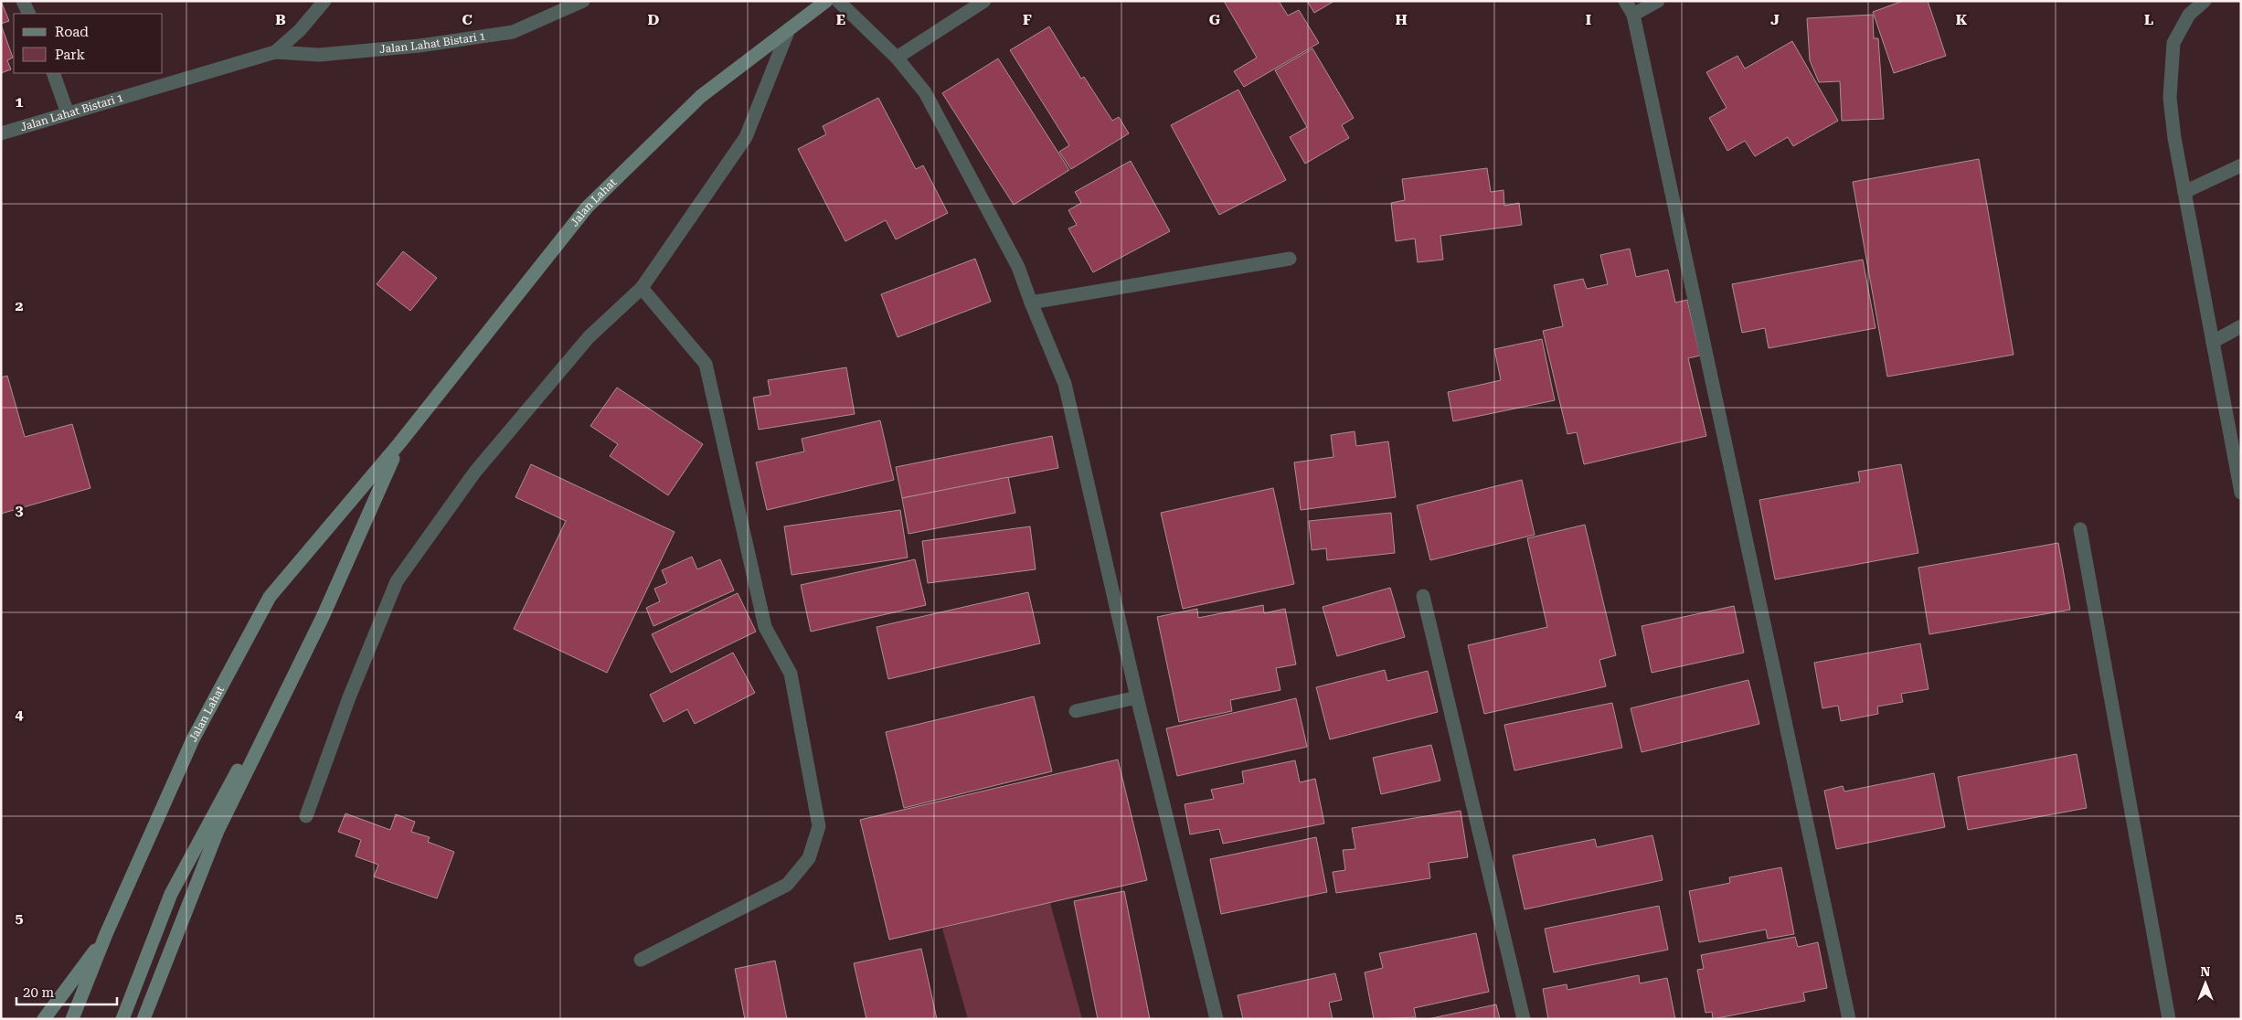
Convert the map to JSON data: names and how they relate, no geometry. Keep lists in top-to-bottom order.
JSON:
{
  "streets": {
    "main road": ["Jalan Lahat"],
    "street": ["Jalan Lahat Bistari 1"]
  },
  "legend": ["Road", "Park"],
  "scale_bar": "20 m",
  "north": "top",
  "grid": {
    "columns": [
      "B",
      "C",
      "D",
      "E",
      "F",
      "G",
      "H",
      "I",
      "J",
      "K",
      "L"
    ],
    "rows": [
      "1",
      "2",
      "3",
      "4",
      "5"
    ]
  }
}
